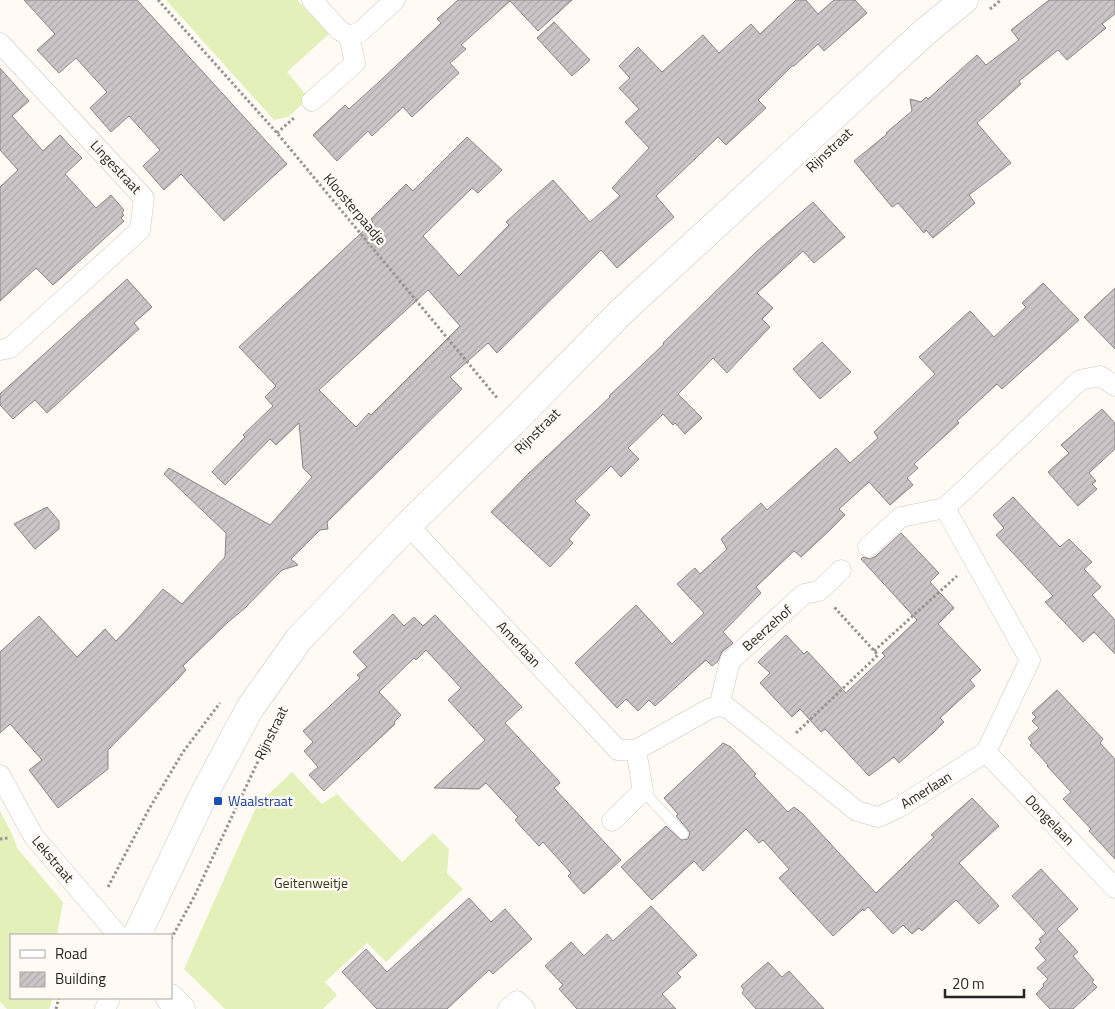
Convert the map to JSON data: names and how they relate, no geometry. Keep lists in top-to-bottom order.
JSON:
{
  "streets": {
    "street": [
      "Rijnstraat",
      "Lingestraat",
      "Beerzehof",
      "Amerlaan",
      "Dongelaan",
      "Lekstraat"
    ],
    "path": ["Kloosterpaadje"]
  },
  "crossings": [
    ["Rijnstraat", "Kloosterpaadje"],
    ["Rijnstraat", "Amerlaan"],
    ["Beerzehof", "Amerlaan"],
    ["Amerlaan", "Dongelaan"]
  ],
  "parks": ["Geitenweitje"],
  "places": {
    "transit": ["Waalstraat"]
  },
  "legend": ["Road", "Building"],
  "scale_bar": "20 m"
}
